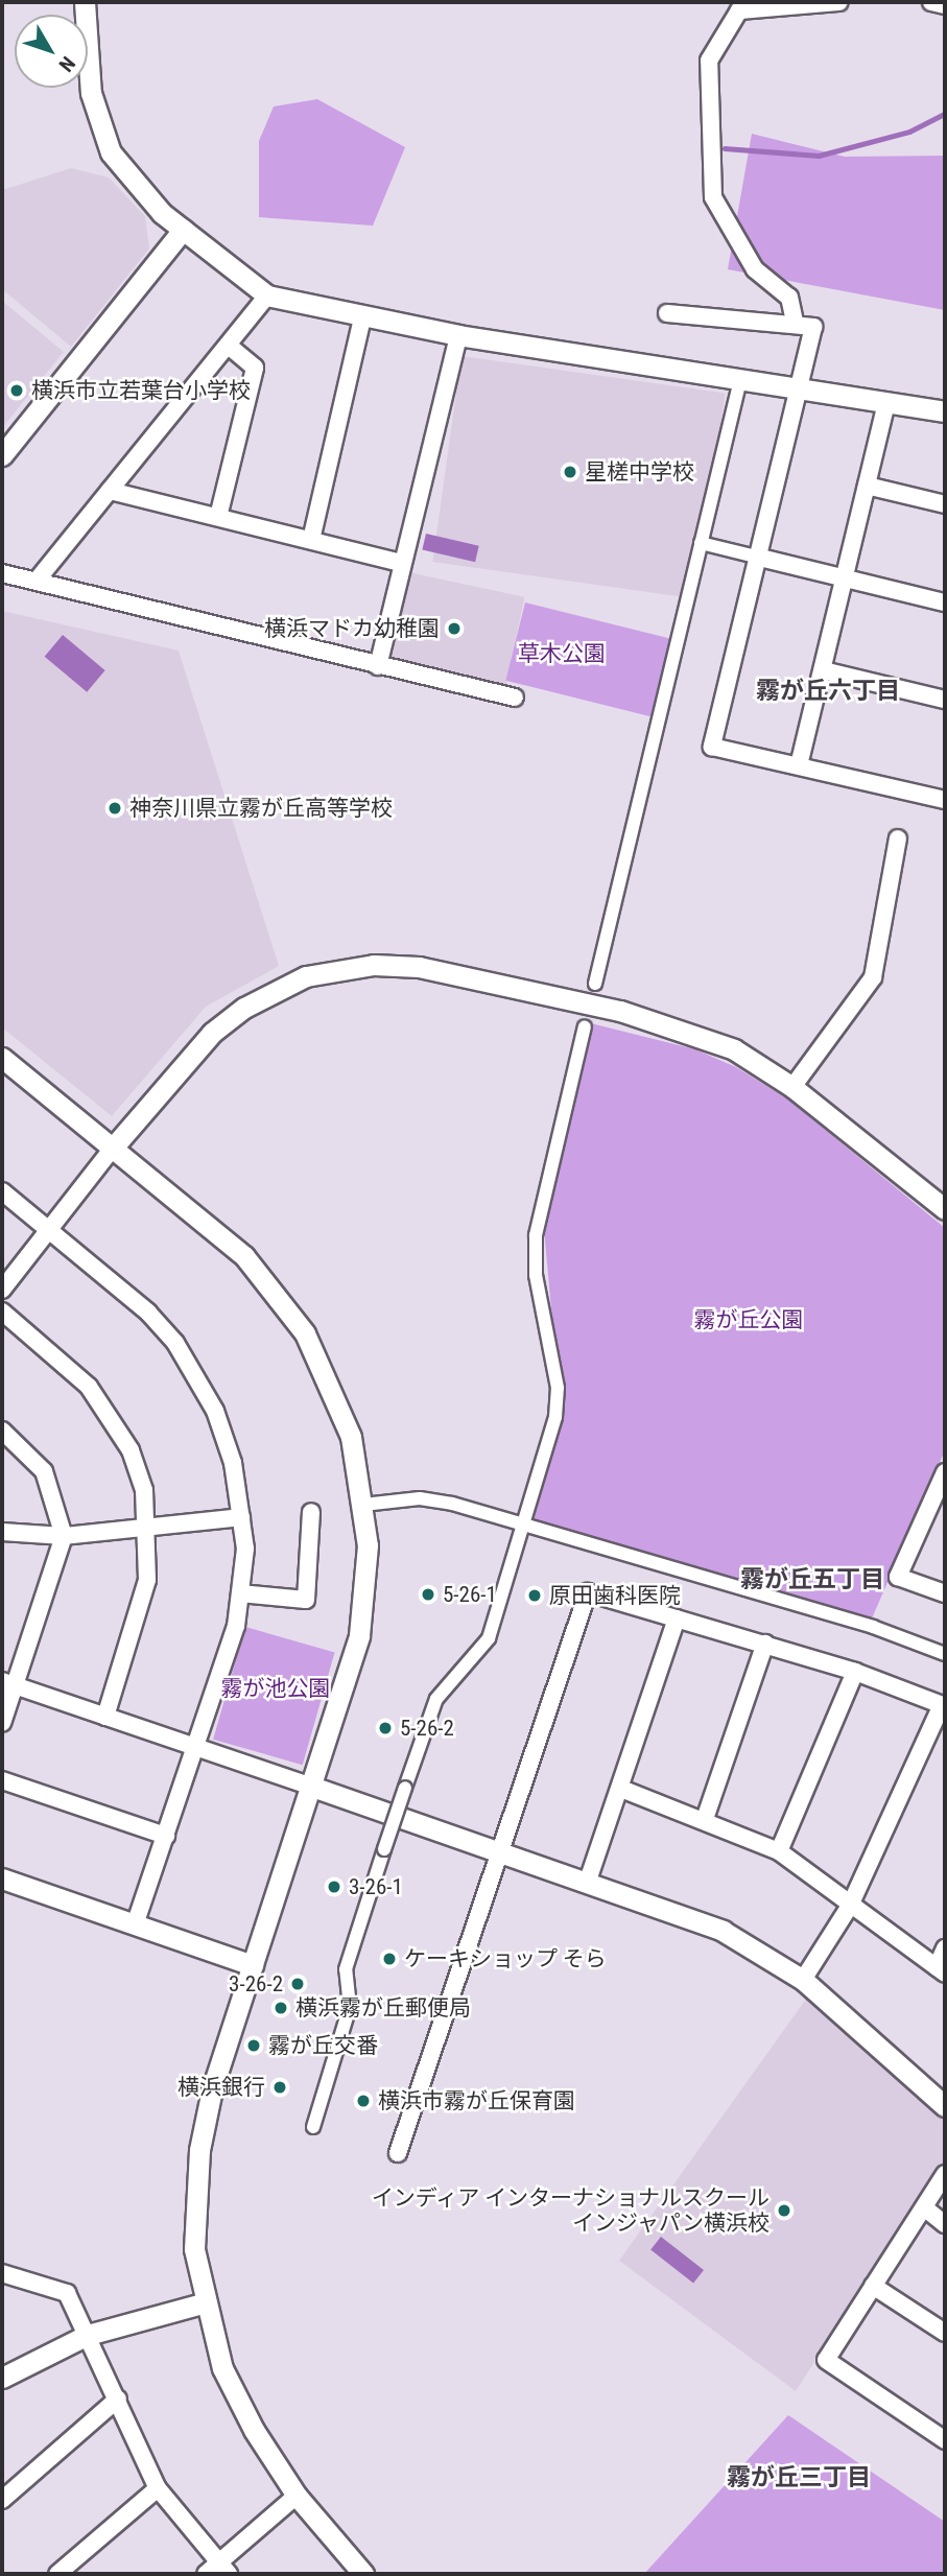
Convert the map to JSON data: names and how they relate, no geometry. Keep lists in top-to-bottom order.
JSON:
{
  "districts": ["霧が丘六丁目", "霧が丘五丁目", "霧が丘三丁目"],
  "parks": ["草木公園", "霧が丘公園", "霧が池公園"],
  "places": [
    "横浜市立若葉台小学校",
    "星槎中学校",
    "横浜マドカ幼稚園",
    "神奈川県立霧が丘高等学校",
    "5-26-1",
    "原田歯科医院",
    "5-26-2",
    "3-26-1",
    "ケーキショップ そら",
    "3-26-2",
    "横浜霧が丘郵便局",
    "霧が丘交番",
    "横浜銀行",
    "横浜市霧が丘保育園",
    "インディア インターナショナルスクール インジャパン横浜校"
  ],
  "north": "bottom right"
}
